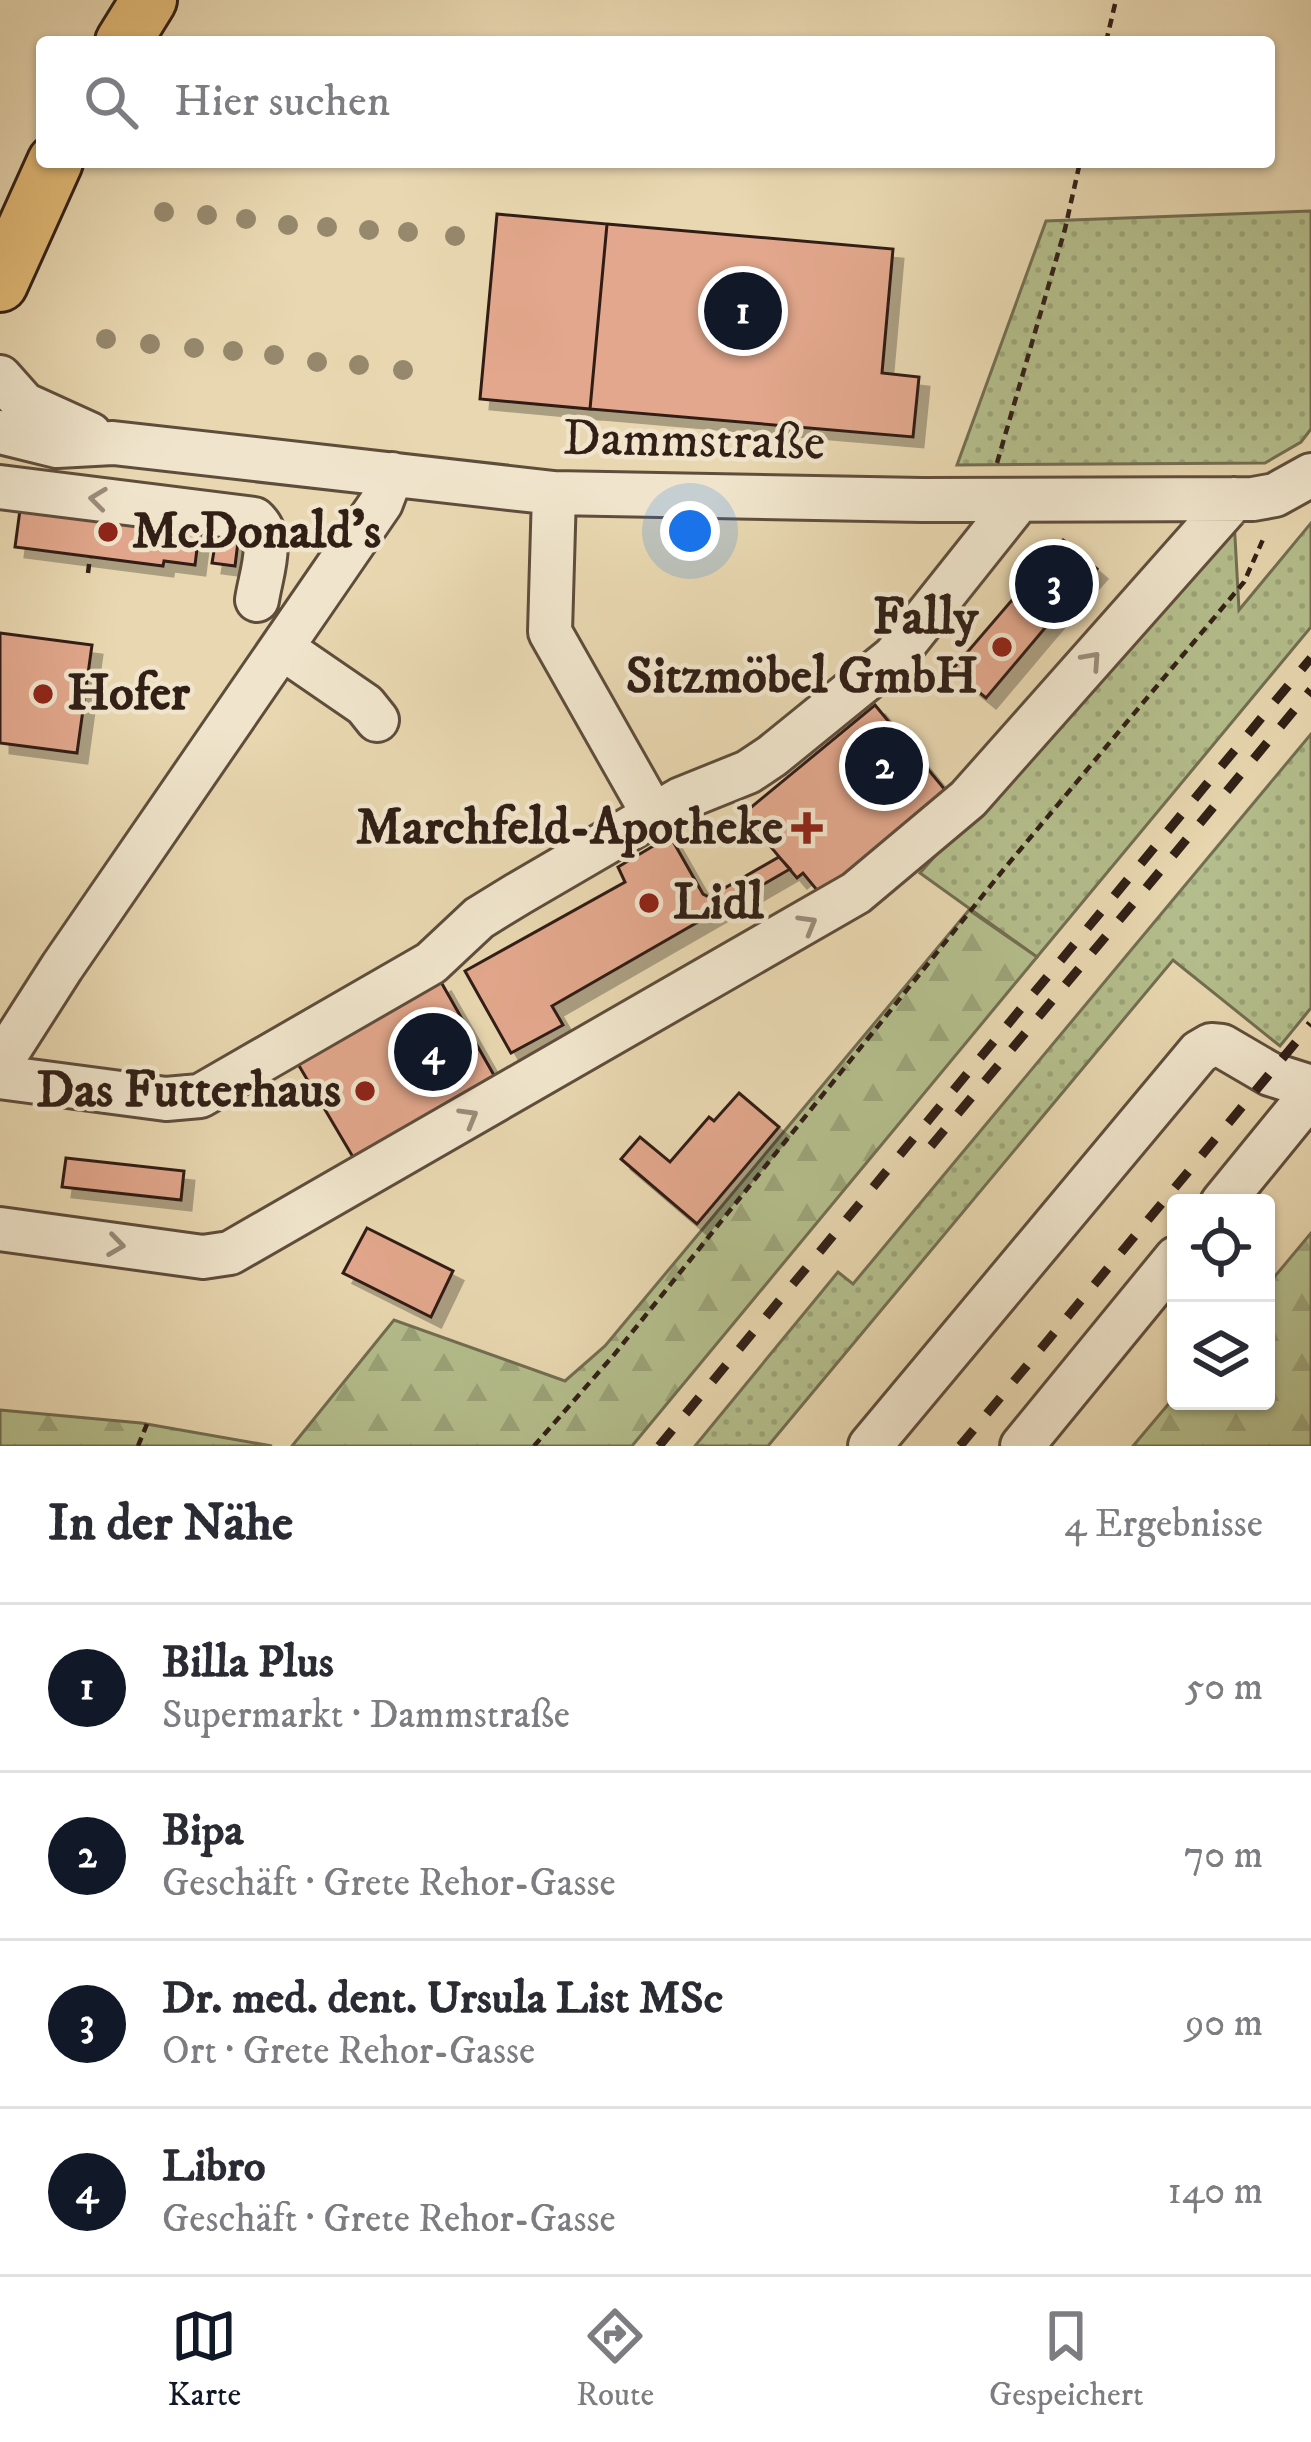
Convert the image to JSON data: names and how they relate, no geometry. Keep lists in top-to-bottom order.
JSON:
{
  "streets": {
    "street": ["Dammstraße"]
  },
  "places": {
    "other": [
      "McDonald's",
      "Fally Sitzmöbel GmbH",
      "Hofer",
      "Lidl",
      "Das Futterhaus"
    ],
    "health": ["Marchfeld-Apotheke"]
  },
  "page": {
    "search": "Hier suchen",
    "pins": [
      "1",
      "3",
      "2",
      "4"
    ],
    "heading": ["In der Nähe", "4 Ergebnisse"],
    "list": [
      {
        "mark": "1",
        "name": "Billa Plus",
        "note": "Supermarkt · Dammstraße",
        "value": "50 m"
      },
      {
        "mark": "2",
        "name": "Bipa",
        "note": "Geschäft · Grete Rehor-Gasse",
        "value": "70 m"
      },
      {
        "mark": "3",
        "name": "Dr. med. dent. Ursula List MSc",
        "note": "Ort · Grete Rehor-Gasse",
        "value": "90 m"
      },
      {
        "mark": "4",
        "name": "Libro",
        "note": "Geschäft · Grete Rehor-Gasse",
        "value": "140 m"
      }
    ],
    "nav": ["Karte", "Route", "Gespeichert"]
  }
}
